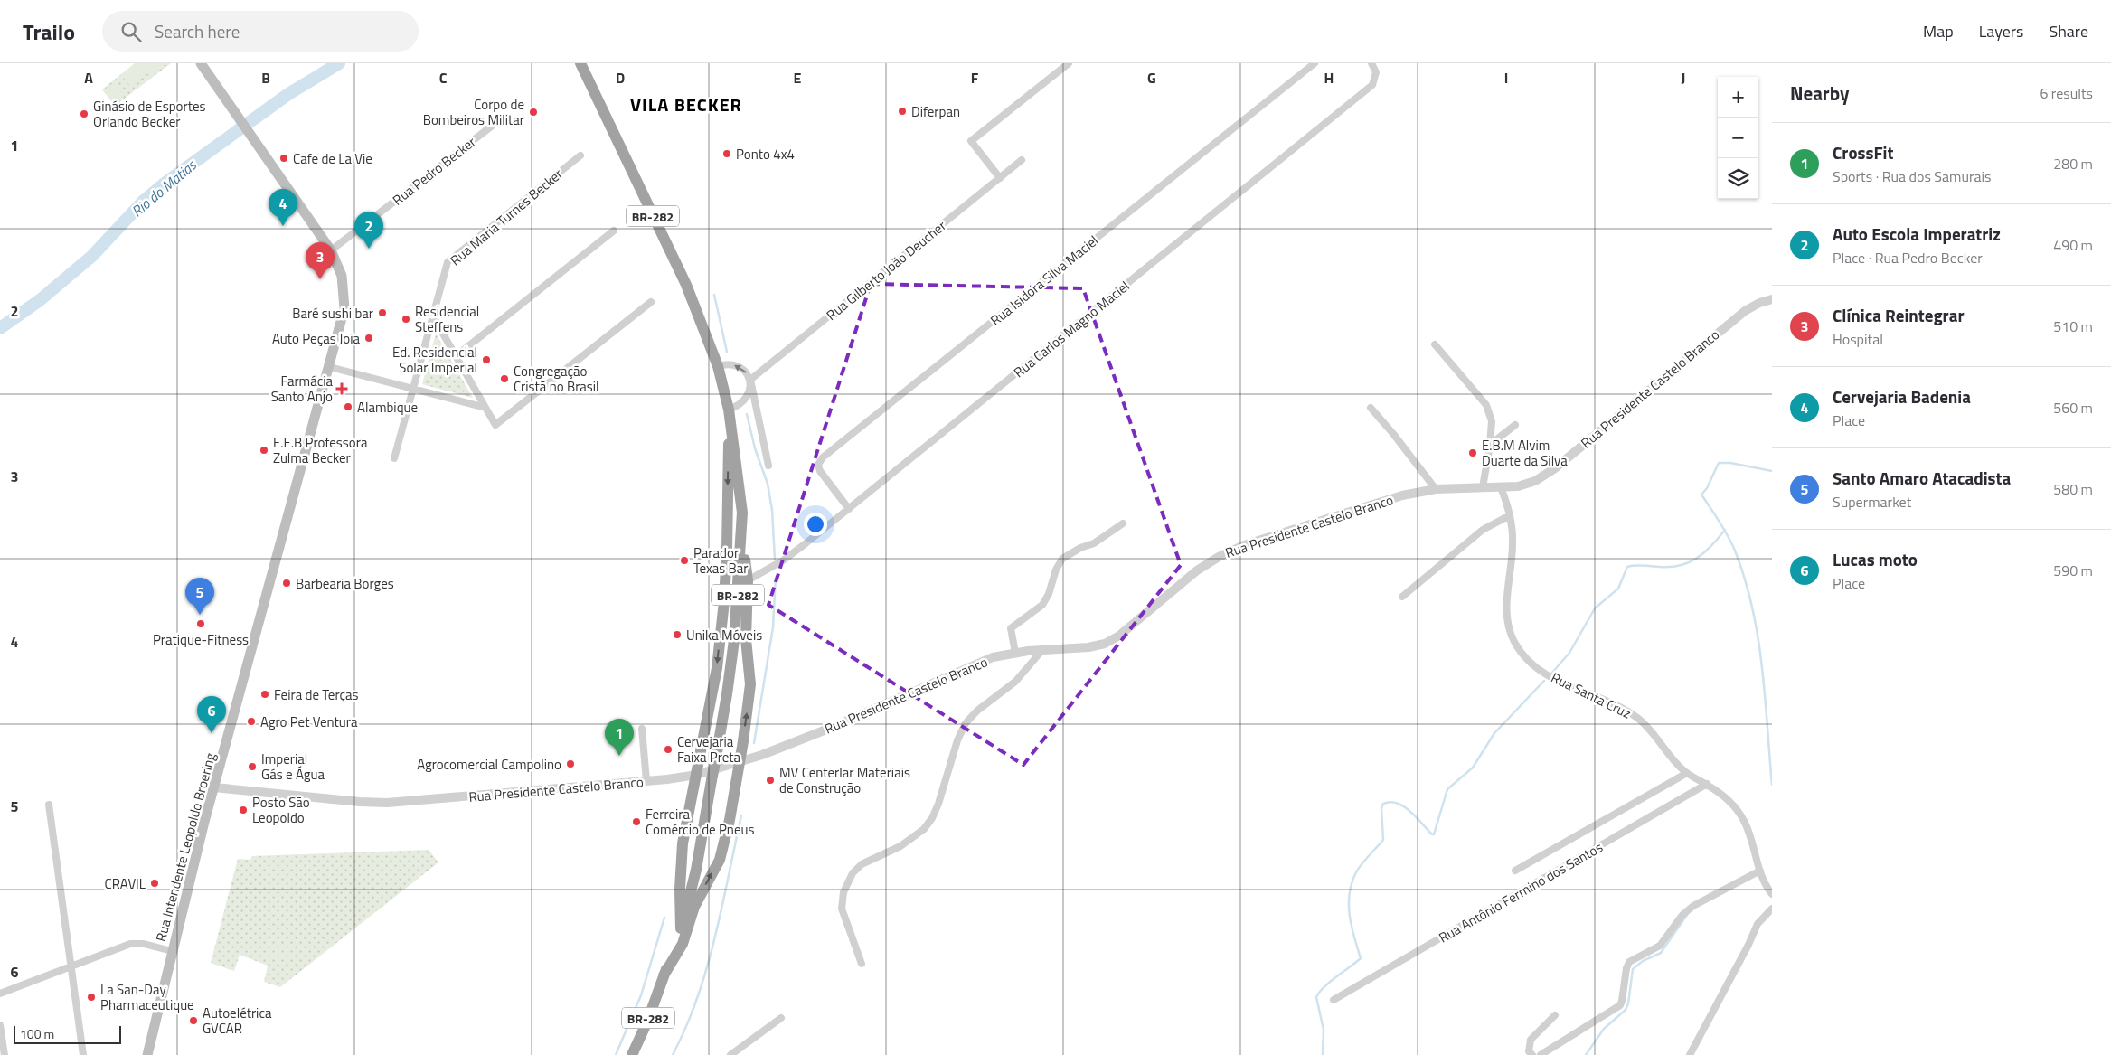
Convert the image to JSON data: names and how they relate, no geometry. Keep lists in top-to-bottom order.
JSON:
{
  "streets": {
    "highway": ["BR-282"],
    "main road": ["Rua Intendente Leopoldo Broering"],
    "street": [
      "Rua Pedro Becker",
      "Rua Maria Turnes Becker",
      "Rua Gilberto João Deucher",
      "Rua Isidora Silva Maciel",
      "Rua Carlos Magno Maciel",
      "Rua Presidente Castelo Branco",
      "Rua Santa Cruz",
      "Rua Antônio Fermino dos Santos"
    ]
  },
  "crossings": [
    ["Rua Pedro Becker", "Rua Intendente Leopoldo Broering"],
    ["Rua Isidora Silva Maciel", "Rua Carlos Magno Maciel"],
    ["Rua Presidente Castelo Branco", "Rua Santa Cruz"],
    ["Rua Presidente Castelo Branco", "Rua Intendente Leopoldo Broering"],
    ["Rua Santa Cruz", "Rua Antônio Fermino dos Santos"]
  ],
  "districts": ["VILA BECKER"],
  "water": ["Rio do Matias"],
  "places": {
    "other": [
      "Diferpan",
      "Corpo de Bombeiros Militar",
      "Ginásio de Esportes Orlando Becker",
      "Ponto 4x4",
      "Cafe de La Vie",
      "Baré sushi bar",
      "Residencial Steffens",
      "Auto Peças Joia",
      "Ed. Residencial Solar Imperial",
      "Congregação Cristã no Brasil",
      "Alambique",
      "E.E.B Professora Zulma Becker",
      "E.B.M Alvim Duarte da Silva",
      "Parador Texas Bar",
      "Barbearia Borges",
      "Pratique-Fitness",
      "Unika Móveis",
      "Feira de Terças",
      "Agro Pet Ventura",
      "Cervejaria Faixa Preta",
      "Agrocomercial Campolino",
      "Imperial Gás e Água",
      "MV Centerlar Materiais de Construção",
      "Posto São Leopoldo",
      "Ferreira Comércio de Pneus",
      "CRAVIL",
      "La San-Day Pharmaceutique",
      "Autoelétrica GVCAR"
    ],
    "health": ["Farmácia Santo Anjo"]
  },
  "scale_bar": "100 m",
  "page": {
    "header": "Trailo",
    "search": "Search here",
    "nav": ["Map", "Layers", "Share"],
    "heading": ["Nearby", "6 results"],
    "map_buttons": ["+", "−"],
    "list": [
      {
        "mark": "1",
        "name": "CrossFit",
        "note": "Sports · Rua dos Samurais",
        "value": "280 m"
      },
      {
        "mark": "2",
        "name": "Auto Escola Imperatriz",
        "note": "Place · Rua Pedro Becker",
        "value": "490 m"
      },
      {
        "mark": "3",
        "name": "Clínica Reintegrar",
        "note": "Hospital",
        "value": "510 m"
      },
      {
        "mark": "4",
        "name": "Cervejaria Badenia",
        "note": "Place",
        "value": "560 m"
      },
      {
        "mark": "5",
        "name": "Santo Amaro Atacadista",
        "note": "Supermarket",
        "value": "580 m"
      },
      {
        "mark": "6",
        "name": "Lucas moto",
        "note": "Place",
        "value": "590 m"
      }
    ],
    "pins": [
      "4",
      "2",
      "3",
      "5",
      "6",
      "1"
    ],
    "scale": "100 m"
  },
  "grid": {
    "columns": [
      "A",
      "B",
      "C",
      "D",
      "E",
      "F",
      "G",
      "H",
      "I",
      "J"
    ],
    "rows": [
      "1",
      "2",
      "3",
      "4",
      "5",
      "6"
    ]
  }
}
